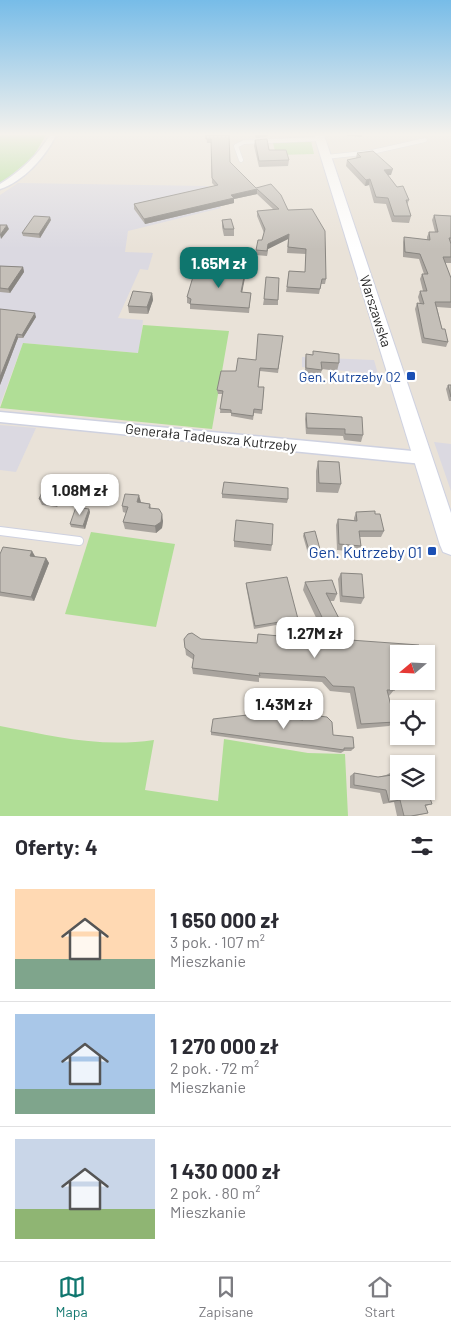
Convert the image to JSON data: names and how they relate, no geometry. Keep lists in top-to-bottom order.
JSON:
{
  "streets": {
    "main road": ["Warszawska"],
    "street": ["Generała Tadeusza Kutrzeby"]
  },
  "crossings": [
    ["Warszawska", "Generała Tadeusza Kutrzeby"]
  ],
  "places": {
    "transit": ["Gen. Kutrzeby 02", "Gen. Kutrzeby 01"]
  },
  "north": "left",
  "page": {
    "price": [
      "1.65M zł",
      "1.08M zł",
      "1.27M zł",
      "1.43M zł"
    ],
    "heading": "Oferty: 4",
    "list": [
      {
        "name": "1 650 000 zł",
        "note": "3 pok. · 107 m² · Mieszkanie"
      },
      {
        "name": "1 270 000 zł",
        "note": "2 pok. · 72 m² · Mieszkanie"
      },
      {
        "name": "1 430 000 zł",
        "note": "2 pok. · 80 m² · Mieszkanie"
      }
    ],
    "tabs": ["Mapa", "Zapisane", "Start"]
  }
}
